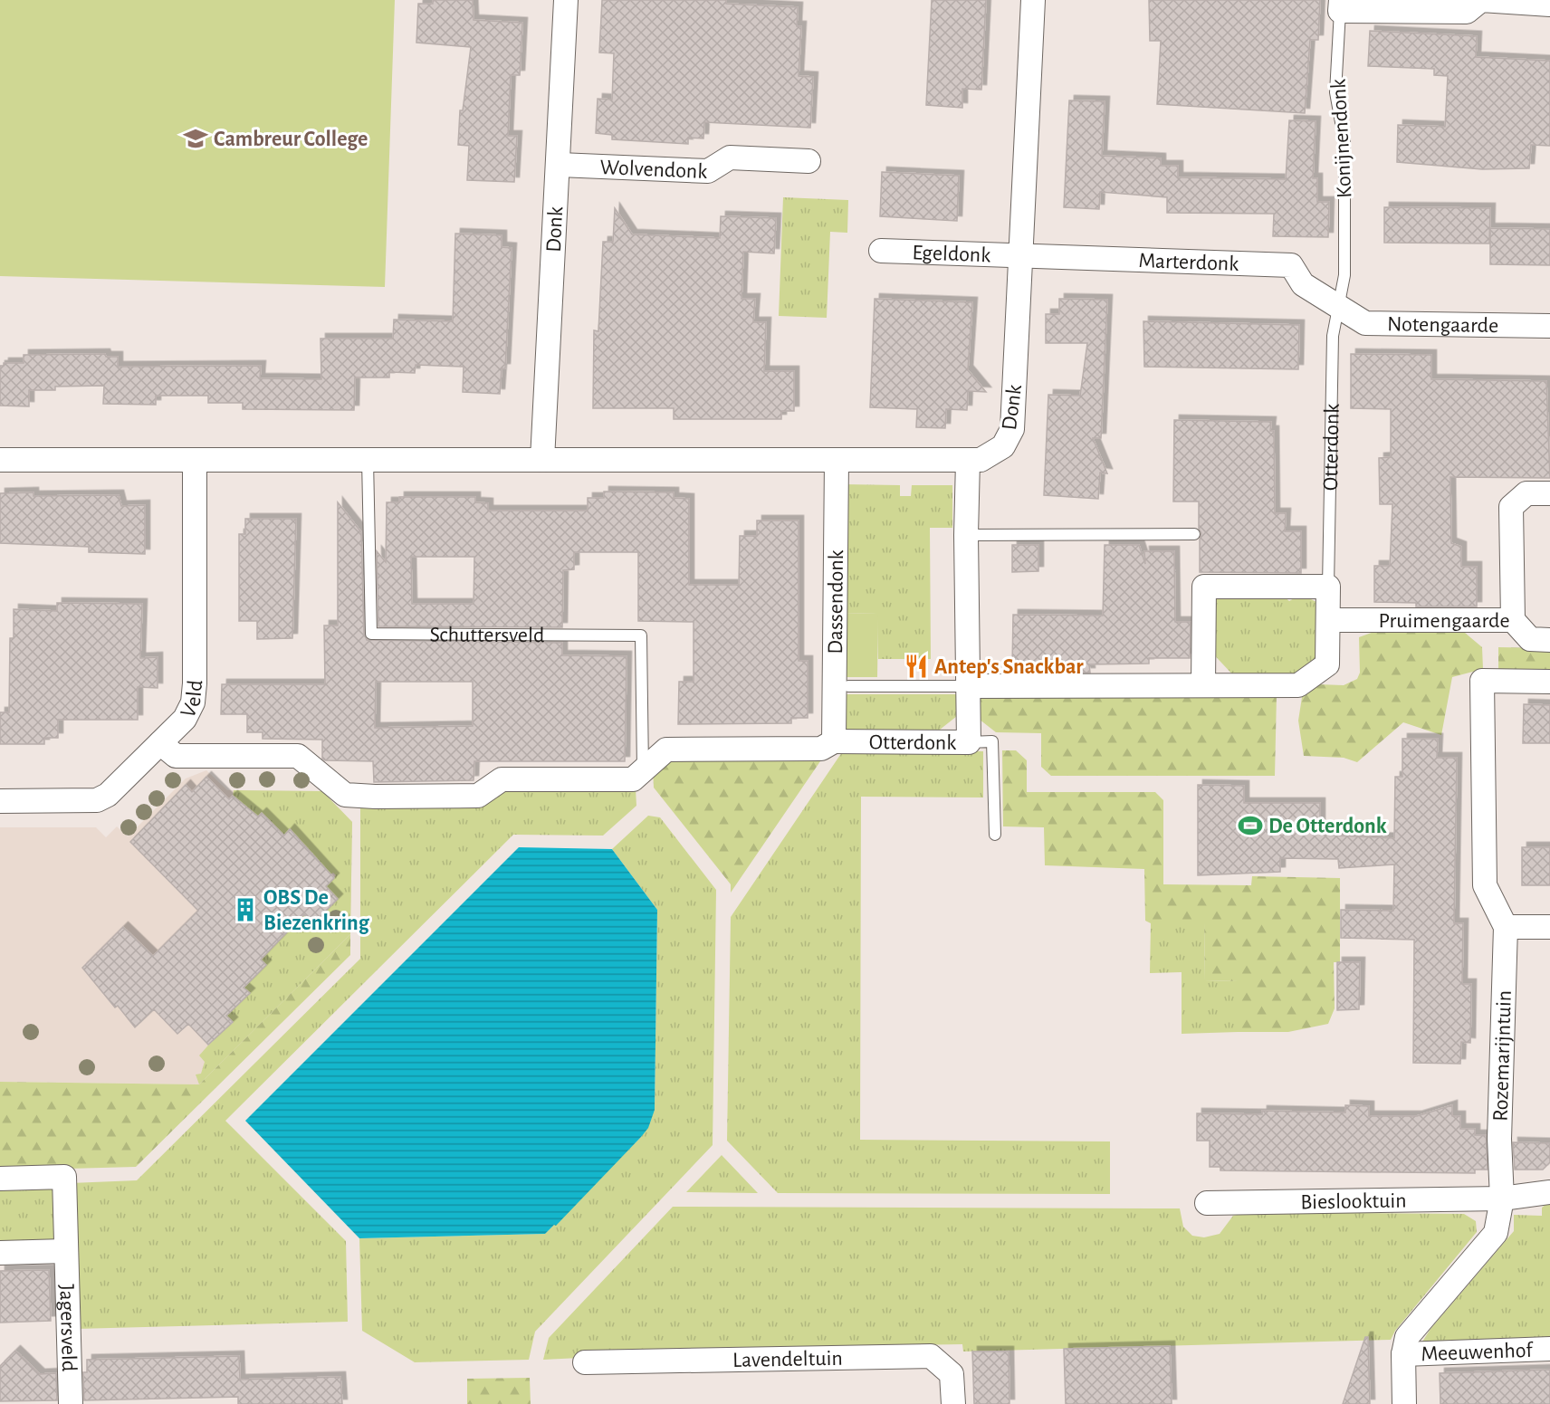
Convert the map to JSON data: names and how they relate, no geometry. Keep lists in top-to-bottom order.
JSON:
{
  "streets": {
    "street": [
      "Wolvendonk",
      "Donk",
      "Egeldonk",
      "Marterdonk",
      "Notengaarde",
      "Otterdonk",
      "Dassendonk",
      "Pruimengaarde",
      "Veld",
      "Rozemarijntuin",
      "Bieslooktuin",
      "Jagersveld",
      "Meeuwenhof",
      "Lavendeltuin"
    ],
    "lane": ["Konijnendonk", "Schuttersveld"]
  },
  "crossings": [
    ["Konijnendonk", "Marterdonk"],
    ["Konijnendonk", "Notengaarde"],
    ["Konijnendonk", "Otterdonk"],
    ["Wolvendonk", "Donk"],
    ["Donk", "Egeldonk"],
    ["Donk", "Marterdonk"],
    ["Donk", "Dassendonk"],
    ["Donk", "Schuttersveld"],
    ["Egeldonk", "Marterdonk"],
    ["Marterdonk", "Notengaarde"],
    ["Marterdonk", "Otterdonk"],
    ["Notengaarde", "Otterdonk"],
    ["Otterdonk", "Dassendonk"],
    ["Otterdonk", "Pruimengaarde"],
    ["Rozemarijntuin", "Bieslooktuin"],
    ["Rozemarijntuin", "Meeuwenhof"]
  ],
  "places": {
    "school or university": ["Cambreur College"],
    "restaurant": ["Antep's Snackbar"],
    "sports": ["De Otterdonk"],
    "building": ["OBS De Biezenkring"]
  }
}
